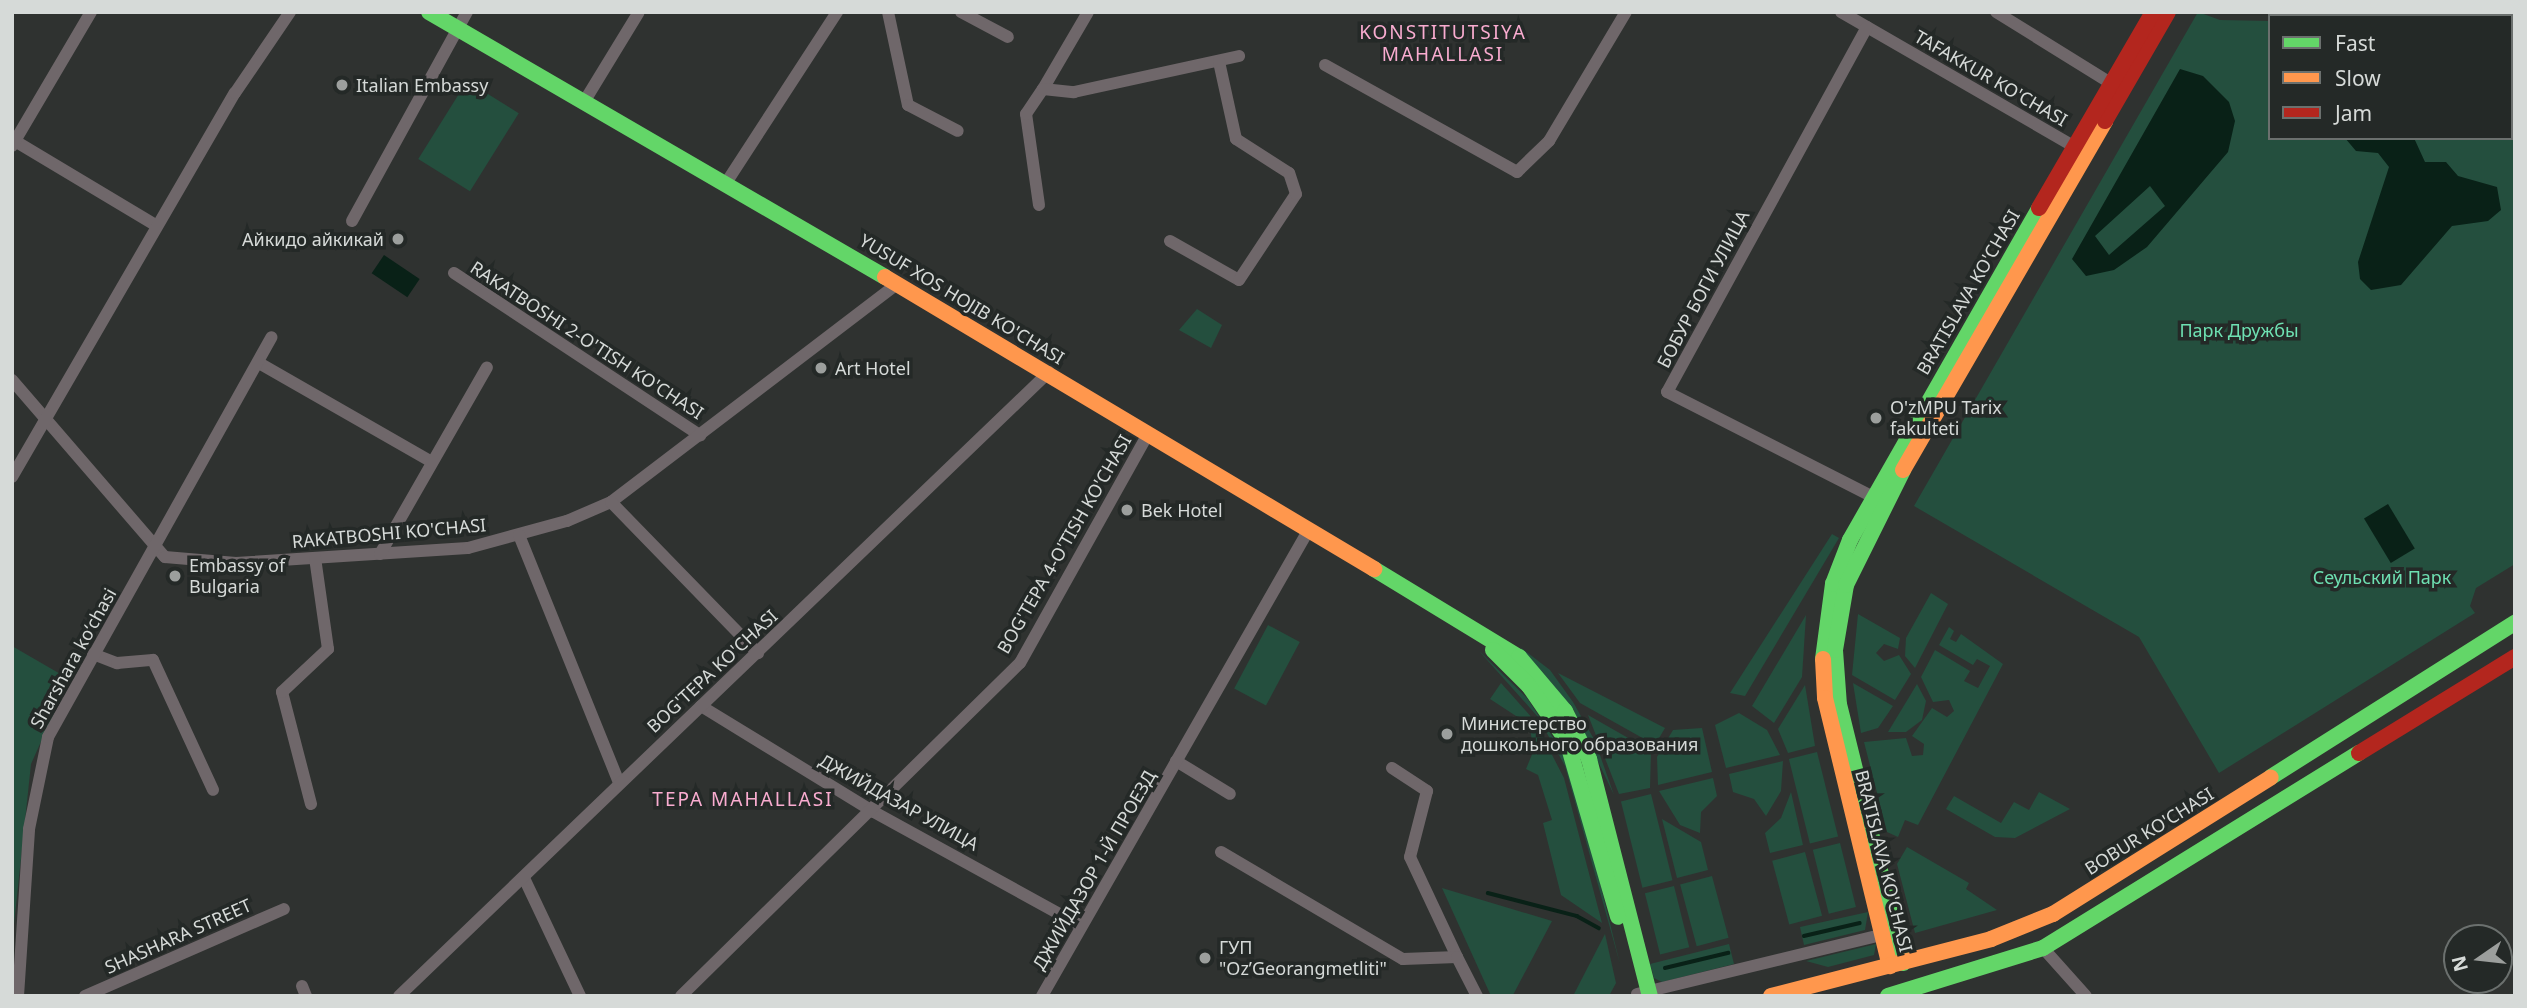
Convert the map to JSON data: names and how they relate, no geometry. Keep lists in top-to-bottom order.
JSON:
{
  "streets": {
    "main road": ["BRATISLAVA KO'CHASI", "YUSUF XOS HOJIB KO'CHASI", "BOBUR KO'CHASI"],
    "street": [
      "TAFAKKUR KO'CHASI",
      "БОБУР БОГИ УЛИЦА",
      "RAKATBOSHI 2-O'TISH KO'CHASI",
      "RAKATBOSHI KO'CHASI",
      "BOG'TEPA 4-O'TISH KO'CHASI",
      "Sharshara koʻchasi",
      "BOG'TEPA KO'CHASI",
      "ДЖИЙДАЗАР УЛИЦА",
      "ДЖИЙДАЗОР 1-Й ПРОЕЗД",
      "SHASHARA STREET"
    ]
  },
  "crossings": [
    ["TAFAKKUR KO'CHASI", "БОБУР БОГИ УЛИЦА"],
    ["TAFAKKUR KO'CHASI", "BRATISLAVA KO'CHASI"],
    ["БОБУР БОГИ УЛИЦА", "BRATISLAVA KO'CHASI"],
    ["BRATISLAVA KO'CHASI", "BOBUR KO'CHASI"],
    ["YUSUF XOS HOJIB KO'CHASI", "RAKATBOSHI KO'CHASI"],
    ["YUSUF XOS HOJIB KO'CHASI", "BOG'TEPA 4-O'TISH KO'CHASI"],
    ["YUSUF XOS HOJIB KO'CHASI", "BOG'TEPA KO'CHASI"],
    ["YUSUF XOS HOJIB KO'CHASI", "ДЖИЙДАЗОР 1-Й ПРОЕЗД"],
    ["RAKATBOSHI 2-O'TISH KO'CHASI", "RAKATBOSHI KO'CHASI"],
    ["RAKATBOSHI KO'CHASI", "Sharshara koʻchasi"],
    ["BOG'TEPA 4-O'TISH KO'CHASI", "ДЖИЙДАЗАР УЛИЦА"],
    ["BOG'TEPA KO'CHASI", "ДЖИЙДАЗАР УЛИЦА"],
    ["ДЖИЙДАЗАР УЛИЦА", "ДЖИЙДАЗОР 1-Й ПРОЕЗД"]
  ],
  "districts": ["KONSTITUTSIYA MAHALLASI", "TEPA MAHALLASI"],
  "parks": ["Парк Дружбы", "Сеульский Парк"],
  "places": [
    "Italian Embassy",
    "Айкидо айкикай",
    "Art Hotel",
    "O'zMPU Tarix fakulteti",
    "Bek Hotel",
    "Embassy of Bulgaria",
    "Министерство дошкольного образования",
    "ГУП \"Oz’Georangmetliti\""
  ],
  "legend": ["Fast", "Slow", "Jam"],
  "north": "left"
}
